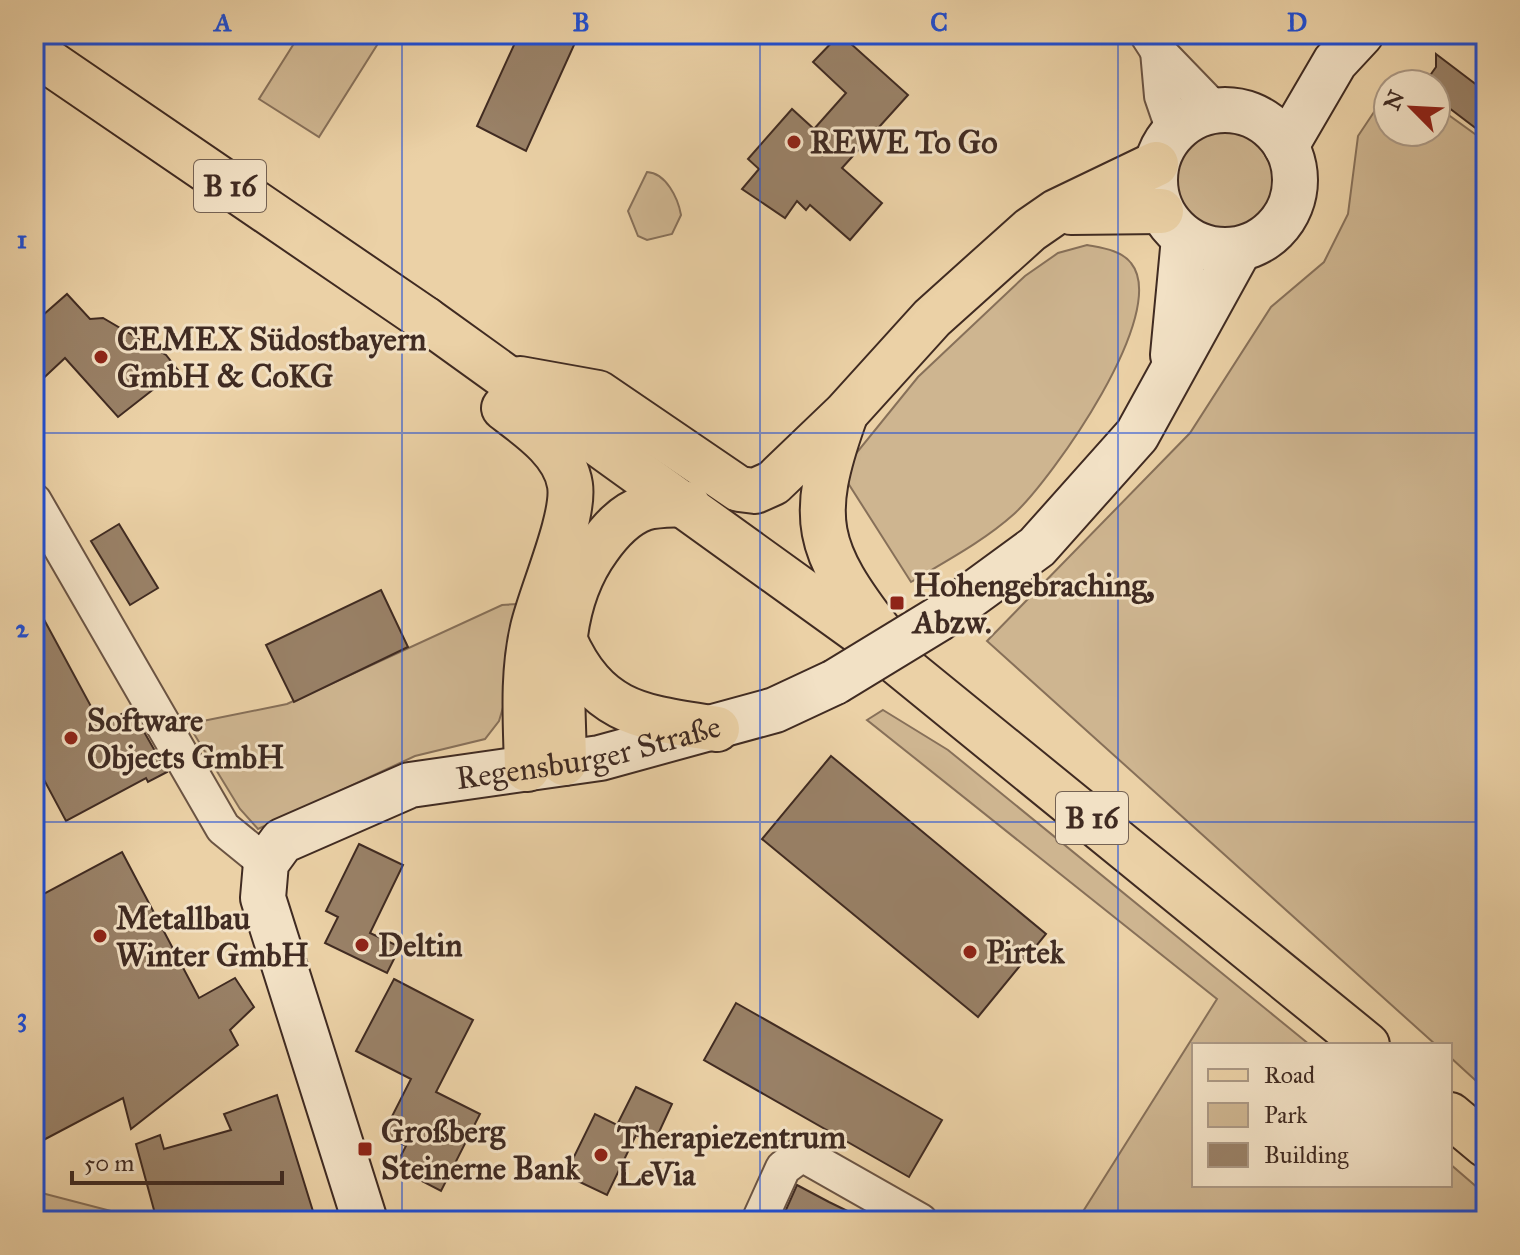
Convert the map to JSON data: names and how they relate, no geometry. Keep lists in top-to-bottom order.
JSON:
{
  "streets": {
    "main road": ["B 16"],
    "street": ["Regensburger Straße"]
  },
  "places": {
    "other": [
      "REWE To Go",
      "CEMEX Südostbayern GmbH & CoKG",
      "Software Objects GmbH",
      "Metallbau Winter GmbH",
      "Deltin",
      "Pirtek",
      "Therapiezentrum LeVia"
    ],
    "transit": ["Hohengebraching, Abzw.", "Großberg Steinerne Bank"]
  },
  "legend": ["Road", "Park", "Building"],
  "scale_bar": "50 m",
  "north": "top left",
  "grid": {
    "columns": [
      "A",
      "B",
      "C",
      "D"
    ],
    "rows": ["1", "2", "3"]
  }
}
